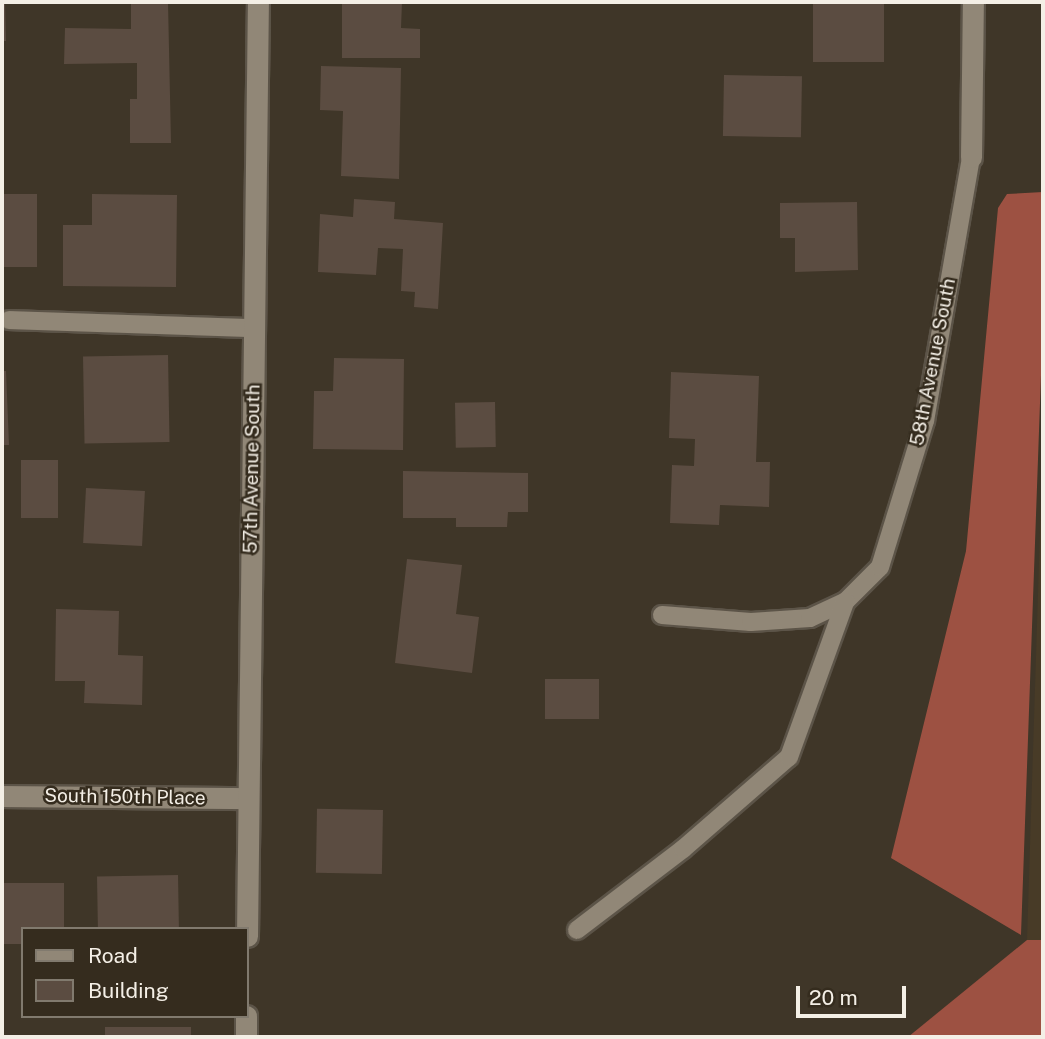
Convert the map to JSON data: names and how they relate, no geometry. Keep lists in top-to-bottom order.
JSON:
{
  "streets": {
    "street": ["58th Avenue South", "57th Avenue South", "South 150th Place"]
  },
  "crossings": [
    ["57th Avenue South", "South 150th Place"]
  ],
  "legend": ["Road", "Building"],
  "scale_bar": "20 m"
}
